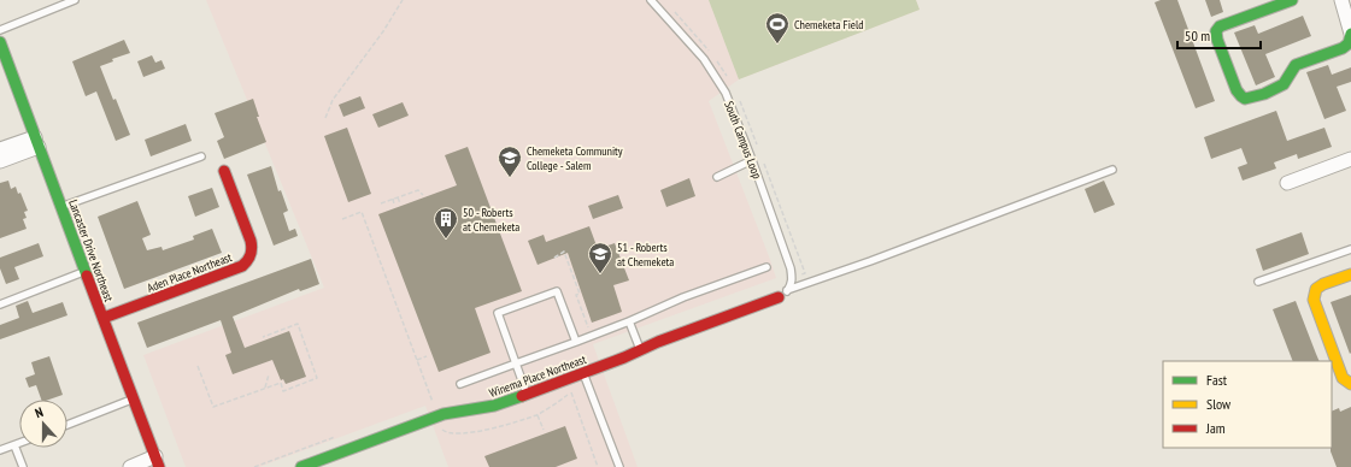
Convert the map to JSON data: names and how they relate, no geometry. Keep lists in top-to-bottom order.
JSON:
{
  "streets": {
    "street": ["Lancaster Drive Northeast", "Aden Place Northeast", "Winema Place Northeast"],
    "lane": ["South Campus Loop"]
  },
  "crossings": [
    ["Lancaster Drive Northeast", "Aden Place Northeast"]
  ],
  "places": {
    "sports": ["Chemeketa Field"],
    "school or university": ["Chemeketa Community College - Salem", "51 - Roberts at Chemeketa"],
    "building": ["50 - Roberts at Chemeketa"]
  },
  "legend": ["Fast", "Slow", "Jam"],
  "scale_bar": "50 m",
  "north": "top"
}
